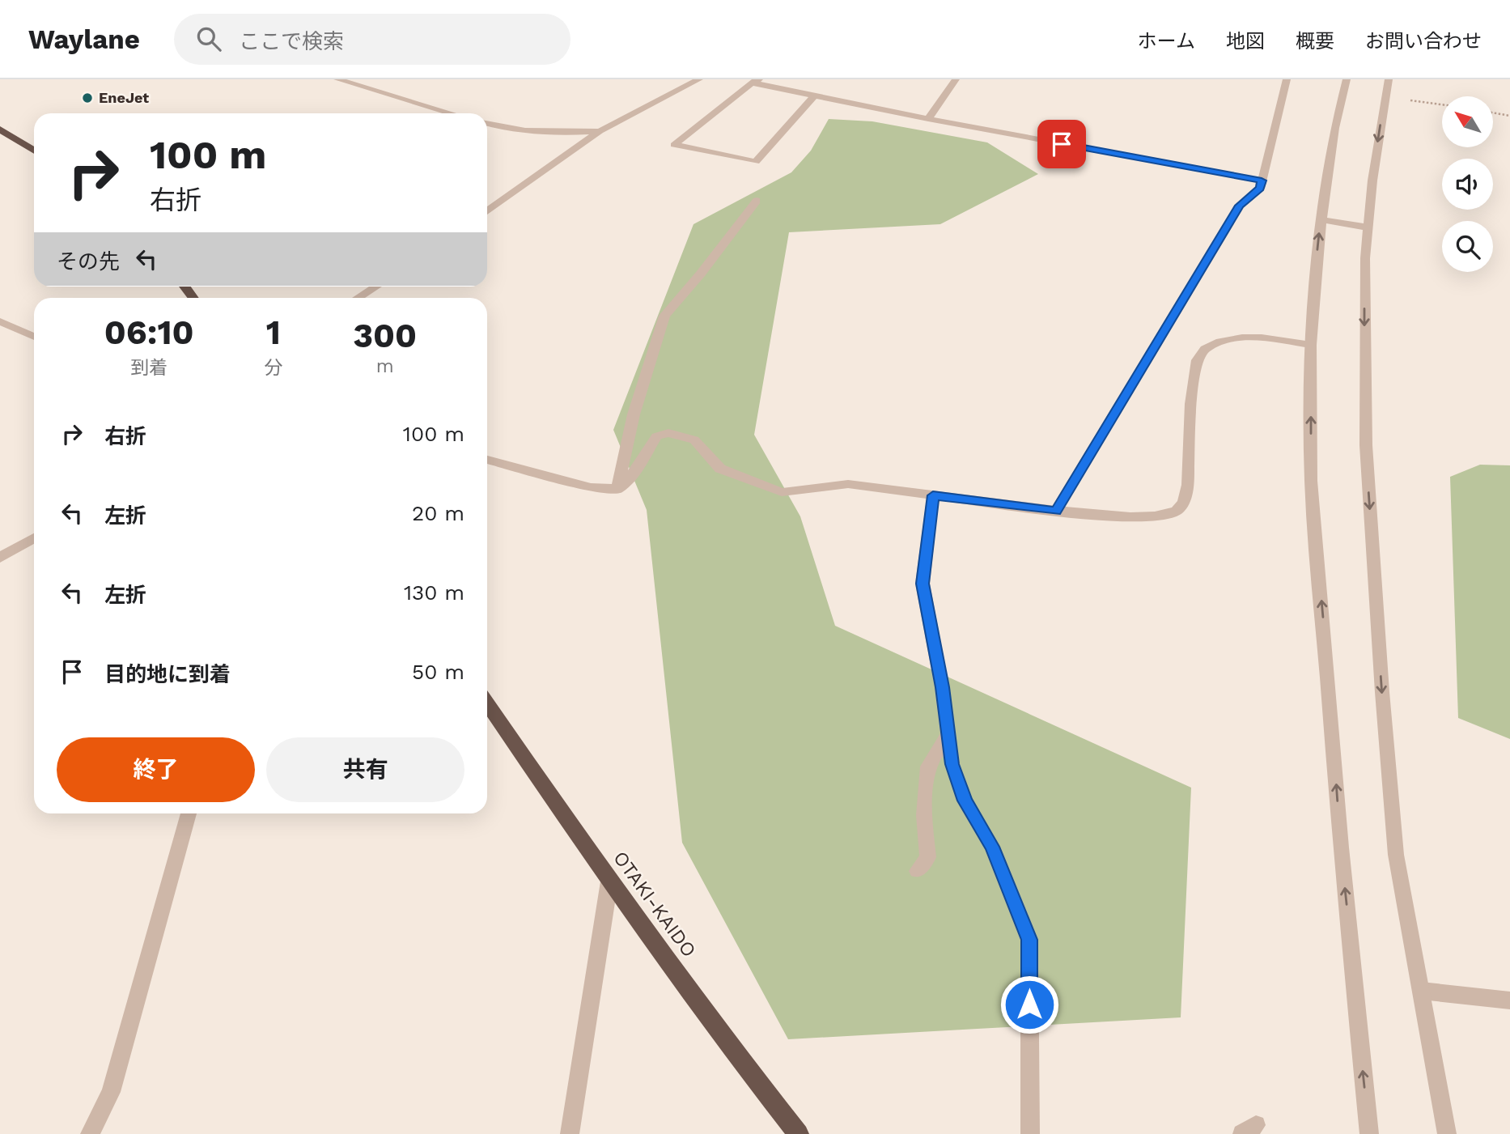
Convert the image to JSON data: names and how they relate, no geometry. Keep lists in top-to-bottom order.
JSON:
{
  "streets": {
    "highway": ["OTAKI-KAIDO"]
  },
  "places": ["EneJet"],
  "north": "top left",
  "page": {
    "header": "Waylane",
    "search": "ここで検索",
    "nav": [
      "ホーム",
      "地図",
      "概要",
      "お問い合わせ"
    ],
    "turn": ["100 m", "右折"],
    "then": "その先",
    "eta": [
      "06:10",
      "到着",
      "1",
      "分",
      "300",
      "m"
    ],
    "list": [
      {
        "name": "右折",
        "value": "100 m"
      },
      {
        "name": "左折",
        "value": "20 m"
      },
      {
        "name": "左折",
        "value": "130 m"
      },
      {
        "name": "目的地に到着",
        "value": "50 m"
      }
    ],
    "buttons": ["終了", "共有"]
  }
}
